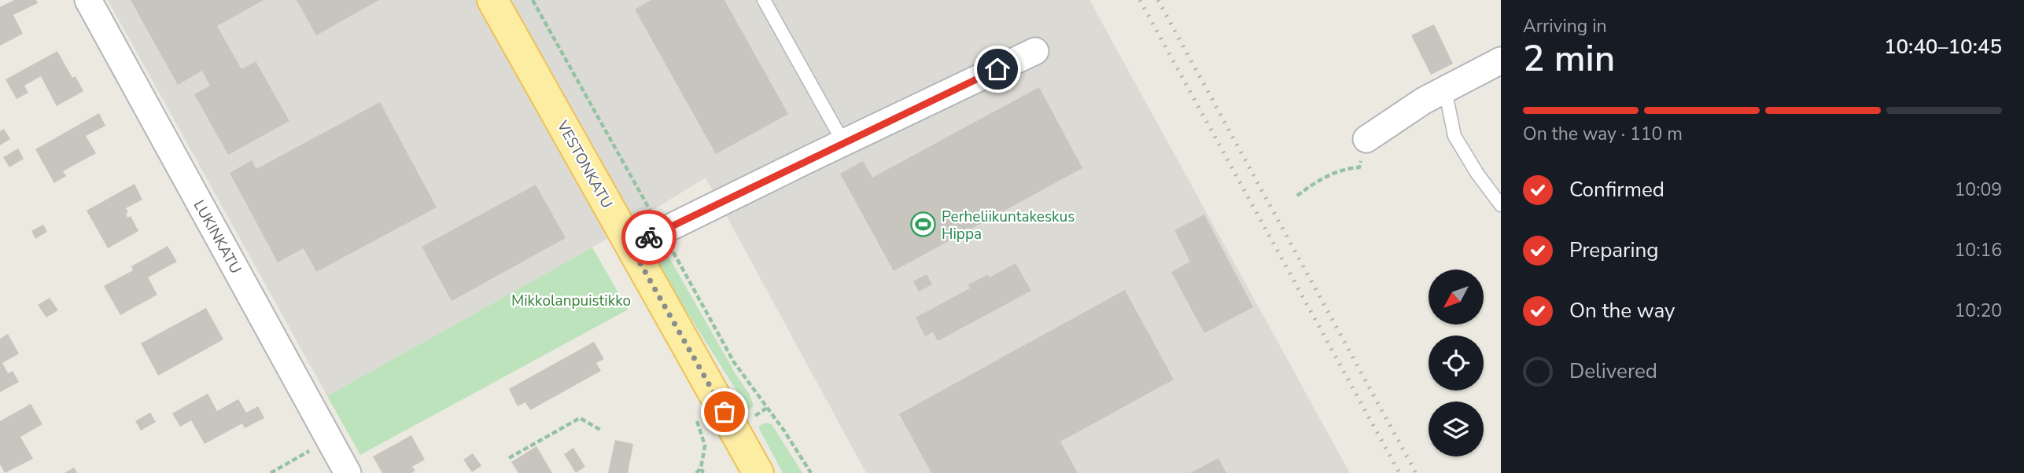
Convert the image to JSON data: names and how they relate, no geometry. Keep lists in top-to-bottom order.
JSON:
{
  "streets": {
    "main road": ["VESTONKATU"],
    "street": ["LUKINKATU"]
  },
  "parks": ["Mikkolanpuistikko"],
  "places": {
    "sports": ["Perheliikuntakeskus Hippa"]
  },
  "north": "bottom left",
  "page": {
    "heading": ["2 min", "Arriving in", "10:40–10:45"],
    "bar": "On the way · 110 m",
    "list": [
      ["Confirmed", "10:09"],
      ["Preparing", "10:16"],
      ["On the way", "10:20"],
      "Delivered"
    ]
  }
}
